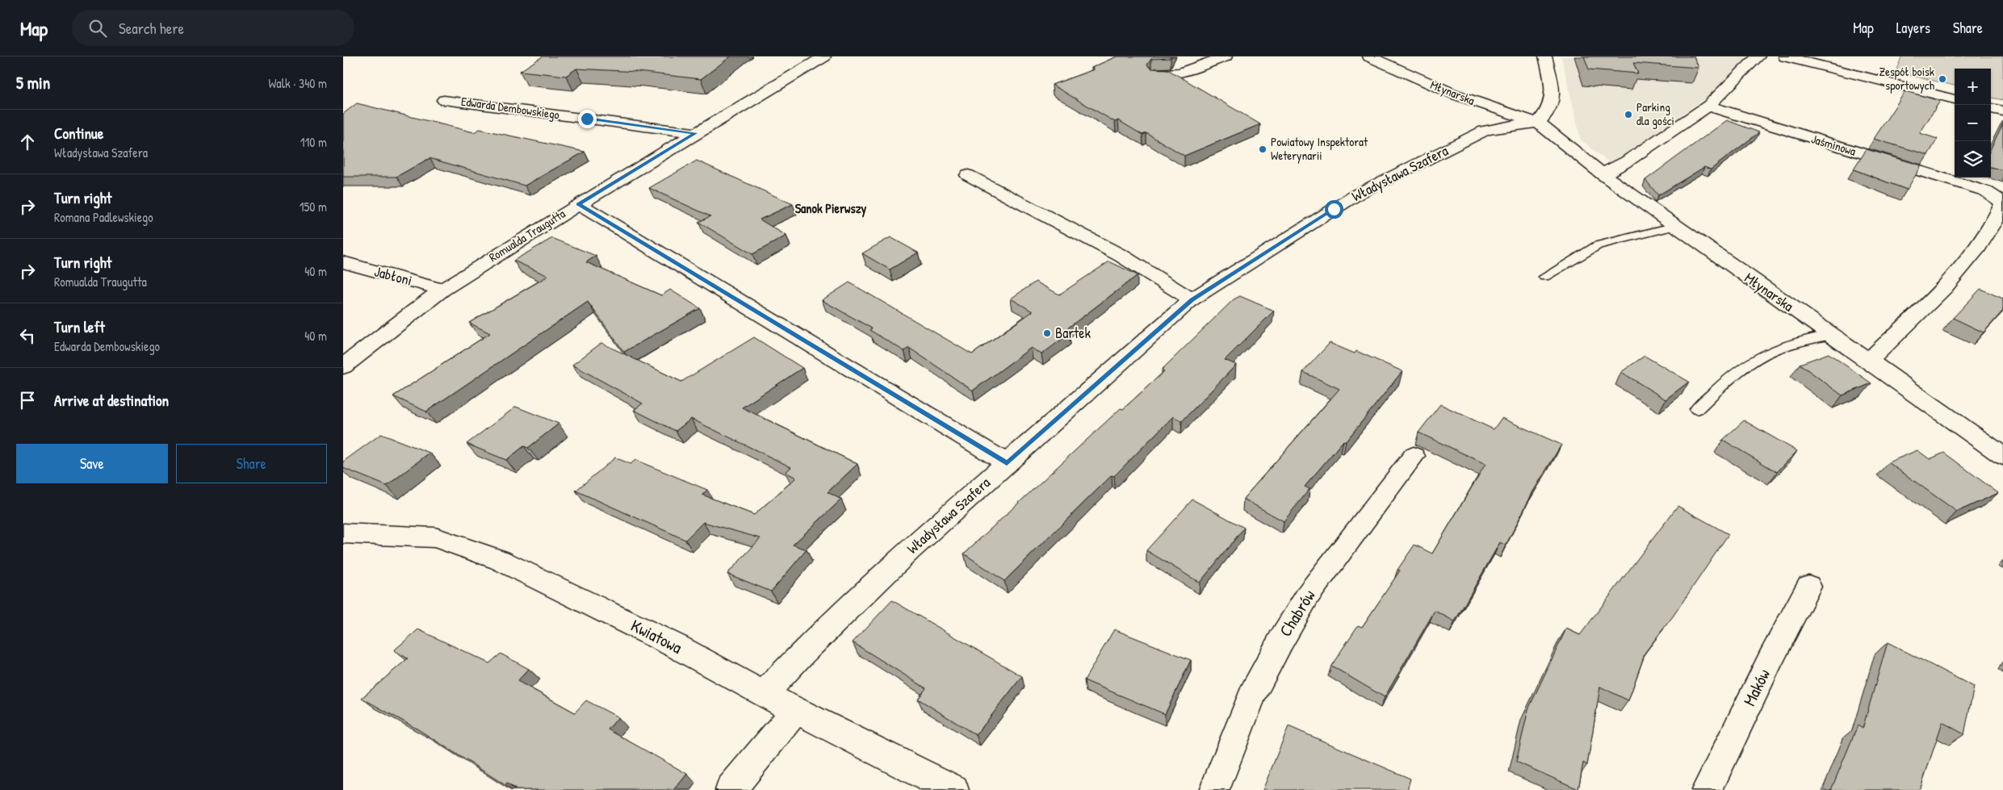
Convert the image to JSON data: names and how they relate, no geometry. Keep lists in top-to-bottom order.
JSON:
{
  "streets": {
    "street": [
      "Młynarska",
      "Edwarda Dembowskiego",
      "Jaśminowa",
      "Władysława Szafera",
      "Romualda Traugutta",
      "Jabłoni",
      "Chabrów",
      "Kwiatowa",
      "Maków"
    ]
  },
  "crossings": [
    ["Młynarska", "Jaśminowa"],
    ["Młynarska", "Władysława Szafera"],
    ["Edwarda Dembowskiego", "Romualda Traugutta"],
    ["Władysława Szafera", "Kwiatowa"],
    ["Romualda Traugutta", "Jabłoni"]
  ],
  "districts": ["Sanok Pierwszy"],
  "places": [
    "Zespół boisk sportowych",
    "Parking dla gości",
    "Powiatowy Inspektorat Weterynarii",
    "Bartek"
  ],
  "page": {
    "header": "Map",
    "search": "Search here",
    "nav": ["Map", "Layers", "Share"],
    "heading": ["5 min", "Walk · 340 m"],
    "map_buttons": ["+", "−"],
    "list": [
      ["Continue", "Władysława Szafera", "110 m"],
      ["Turn right", "Romana Padlewskiego", "150 m"],
      ["Turn right", "Romualda Traugutta", "40 m"],
      ["Turn left", "Edwarda Dembowskiego", "40 m"],
      "Arrive at destination"
    ],
    "buttons": ["Save", "Share"]
  }
}
